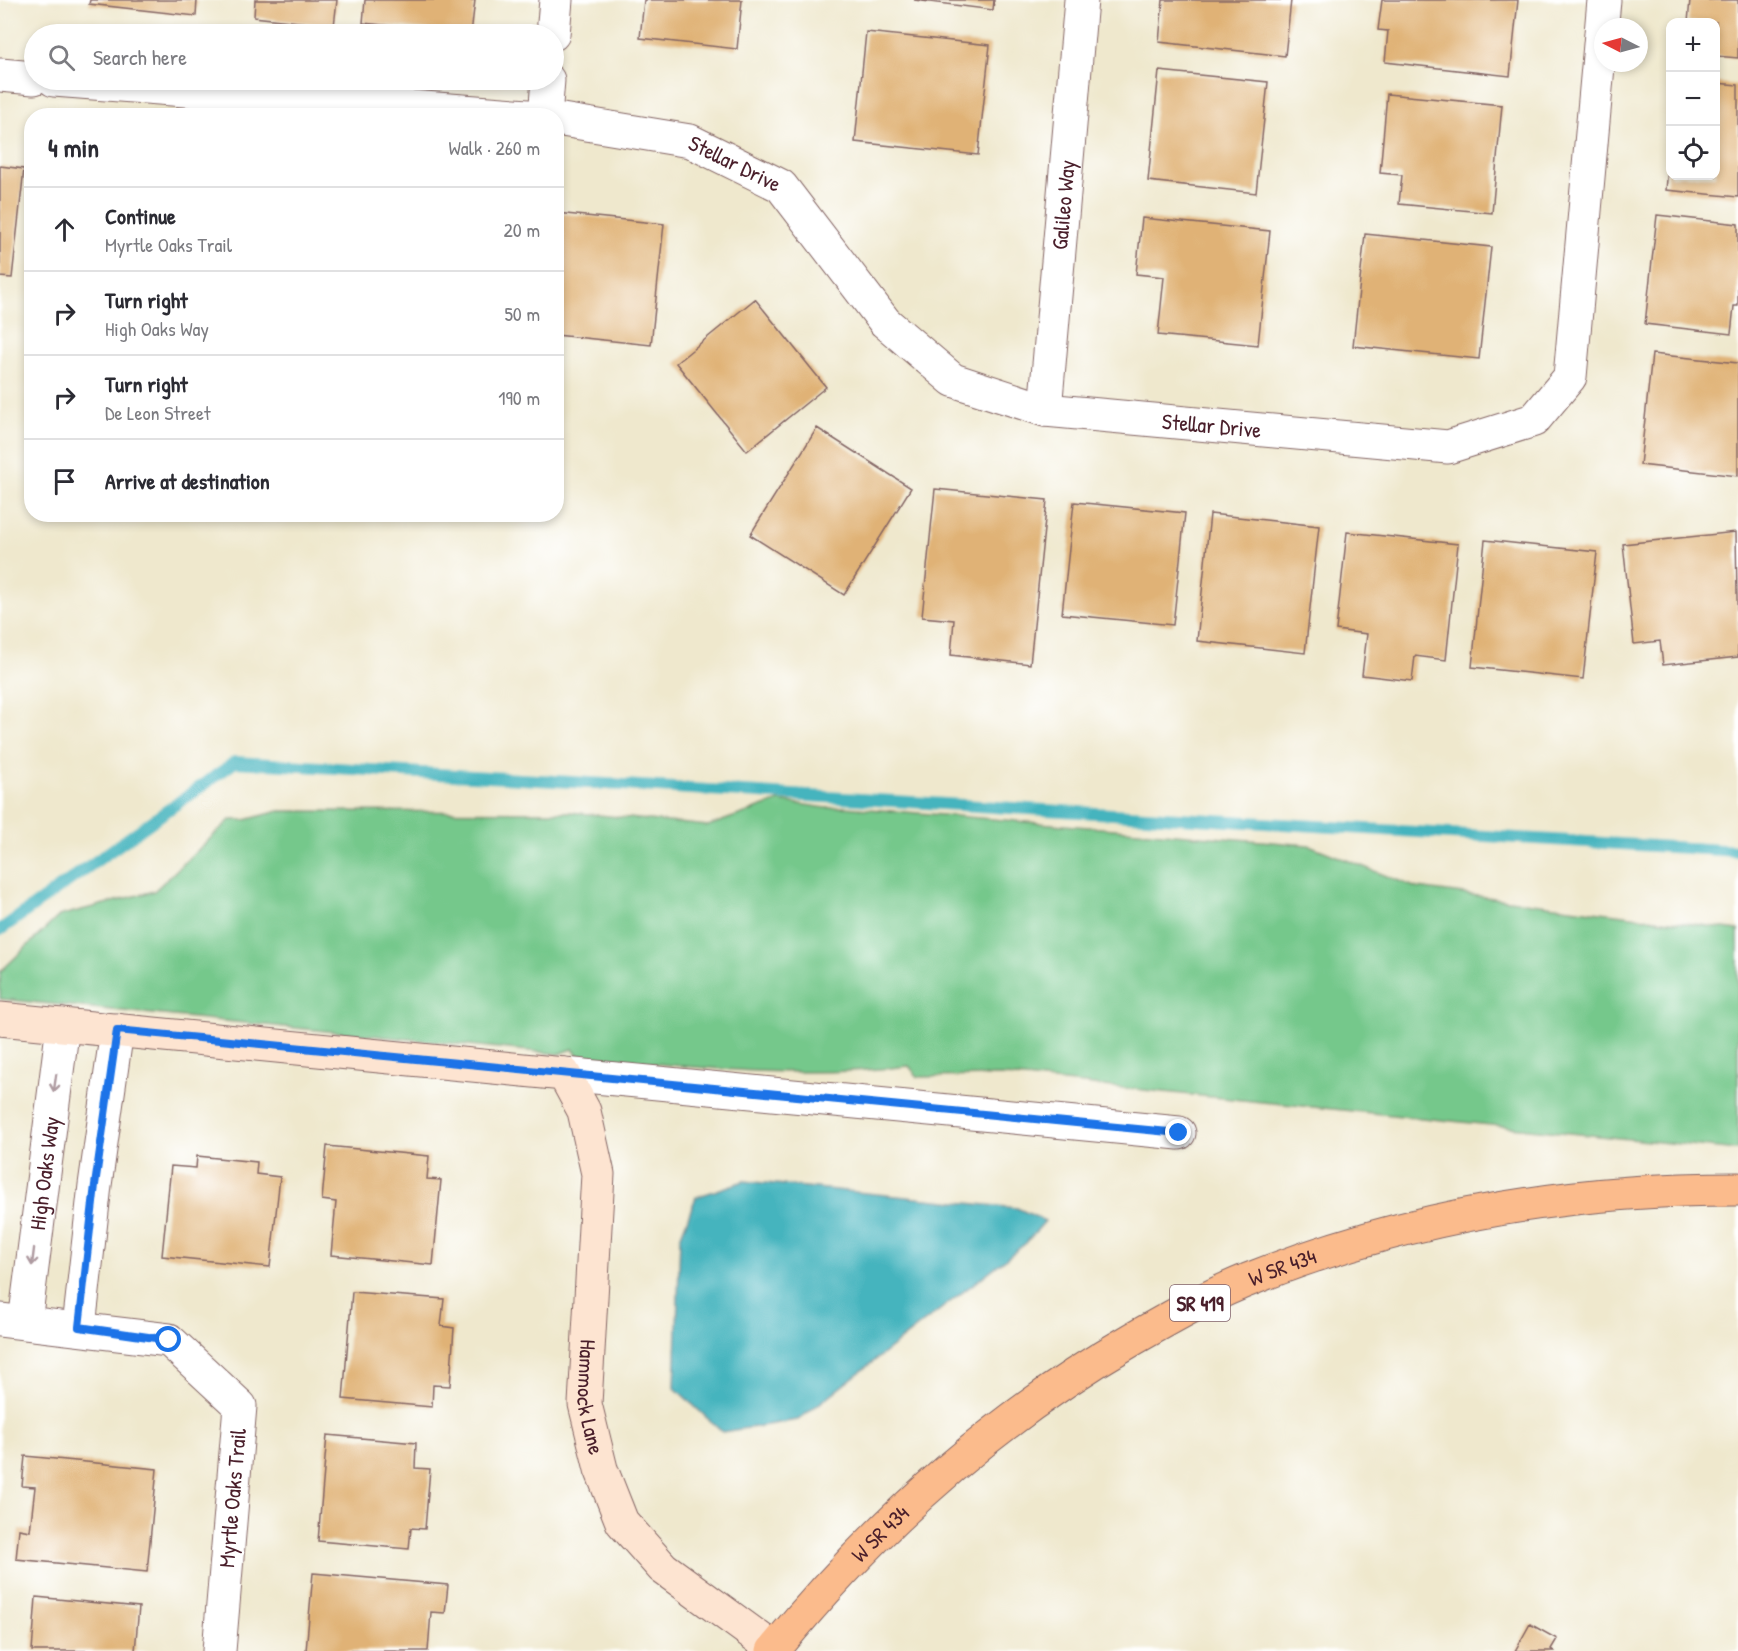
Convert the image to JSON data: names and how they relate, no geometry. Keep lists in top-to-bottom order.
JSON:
{
  "streets": {
    "main road": ["W SR 434", "SR 419"],
    "street": [
      "Stellar Drive",
      "Galileo Way",
      "High Oaks Way",
      "Hammock Lane",
      "Myrtle Oaks Trail"
    ]
  },
  "crossings": [
    ["Stellar Drive", "Galileo Way"],
    ["High Oaks Way", "Myrtle Oaks Trail"],
    ["W SR 434", "Hammock Lane"]
  ],
  "north": "left",
  "page": {
    "map_buttons": ["+", "−"],
    "search": "Search here",
    "heading": ["4 min", "Walk · 260 m"],
    "list": [
      ["Continue", "Myrtle Oaks Trail", "20 m"],
      ["Turn right", "High Oaks Way", "50 m"],
      ["Turn right", "De Leon Street", "190 m"],
      "Arrive at destination"
    ]
  }
}
